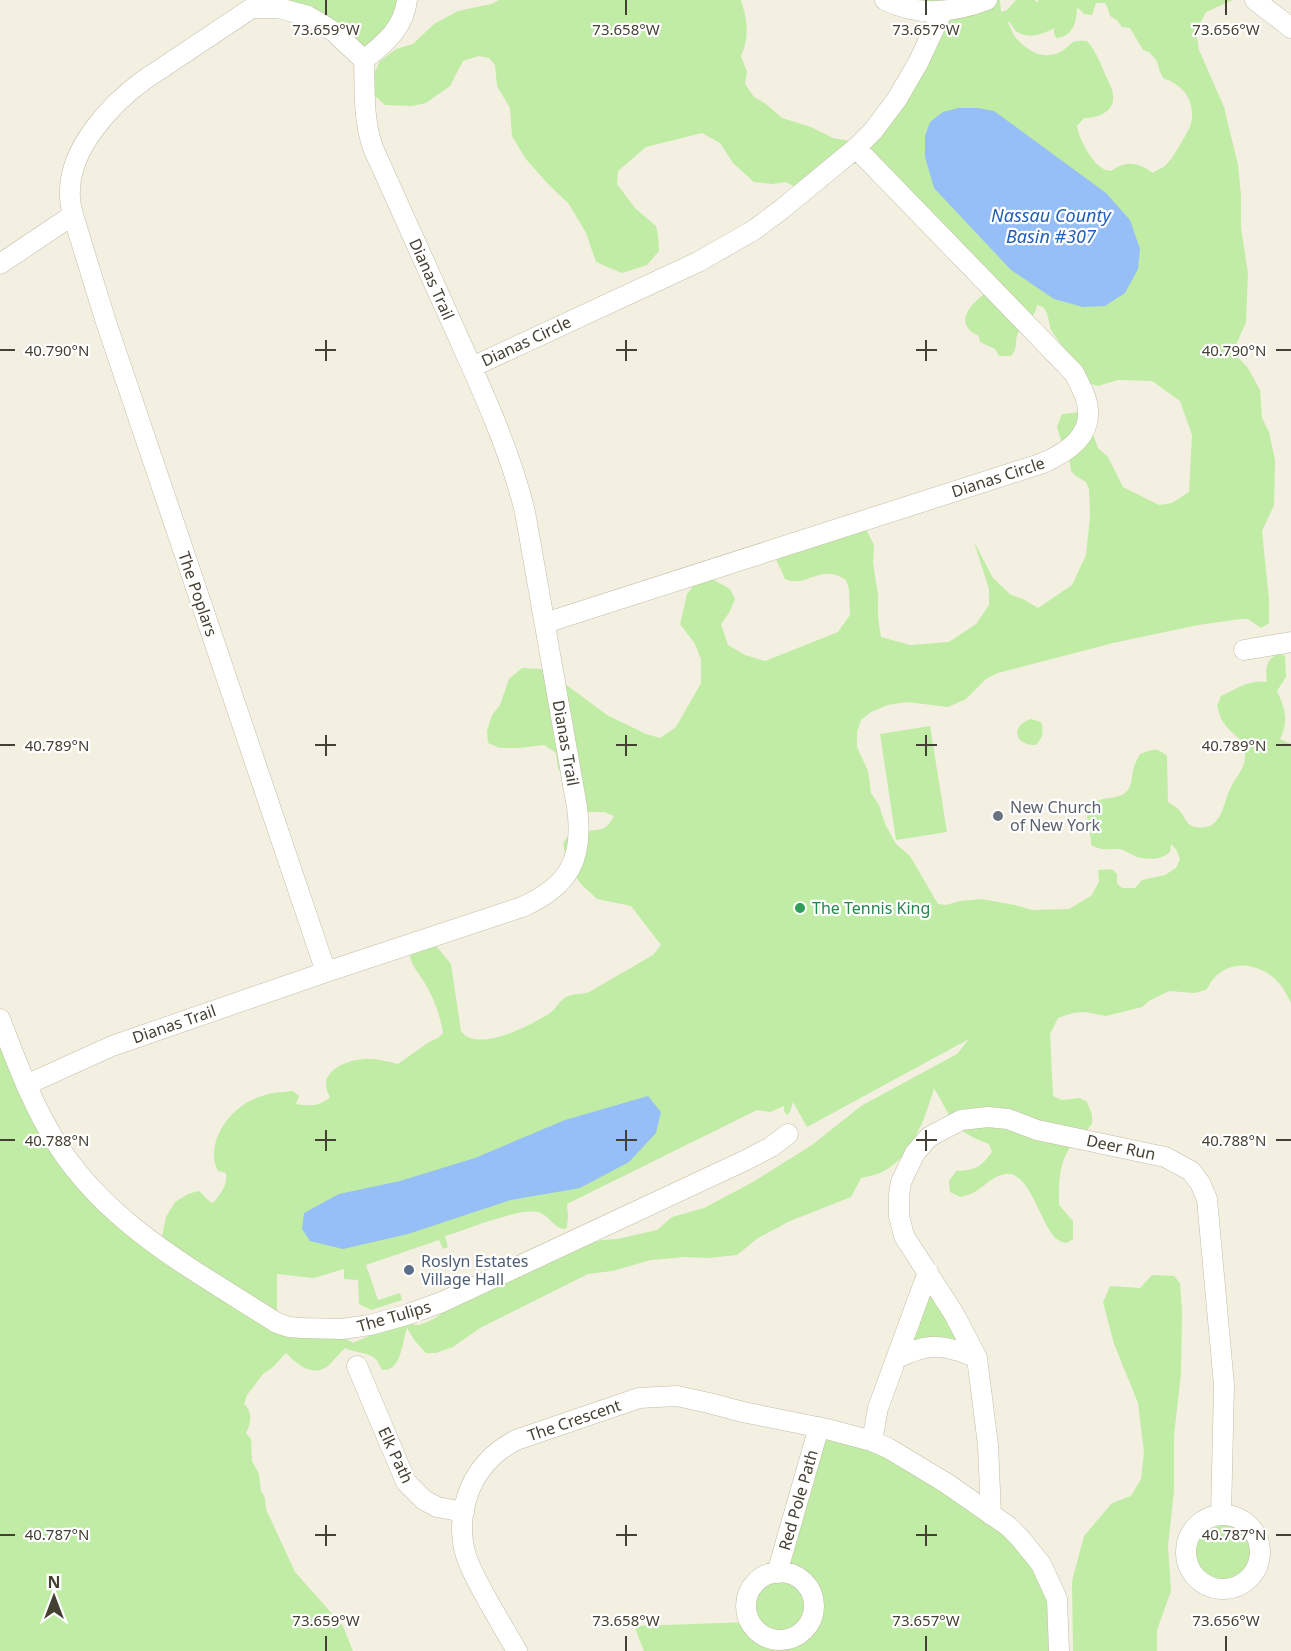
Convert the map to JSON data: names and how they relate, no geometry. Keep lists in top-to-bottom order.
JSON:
{
  "streets": {
    "street": [
      "Dianas Trail",
      "Dianas Circle",
      "The Poplars",
      "Deer Run",
      "The Tulips",
      "The Crescent",
      "Elk Path",
      "Red Pole Path"
    ]
  },
  "crossings": [
    ["Dianas Trail", "Dianas Circle"],
    ["Dianas Trail", "The Poplars"],
    ["Dianas Trail", "The Tulips"],
    ["The Crescent", "Elk Path"],
    ["The Crescent", "Red Pole Path"]
  ],
  "water": ["Nassau County Basin #307"],
  "places": ["New Church of New York", "The Tennis King", "Roslyn Estates Village Hall"],
  "north": "top",
  "coordinates": [
    "73.659°W",
    "73.658°W",
    "73.657°W",
    "73.656°W",
    "40.790°N",
    "40.789°N",
    "40.788°N",
    "40.787°N"
  ]
}
